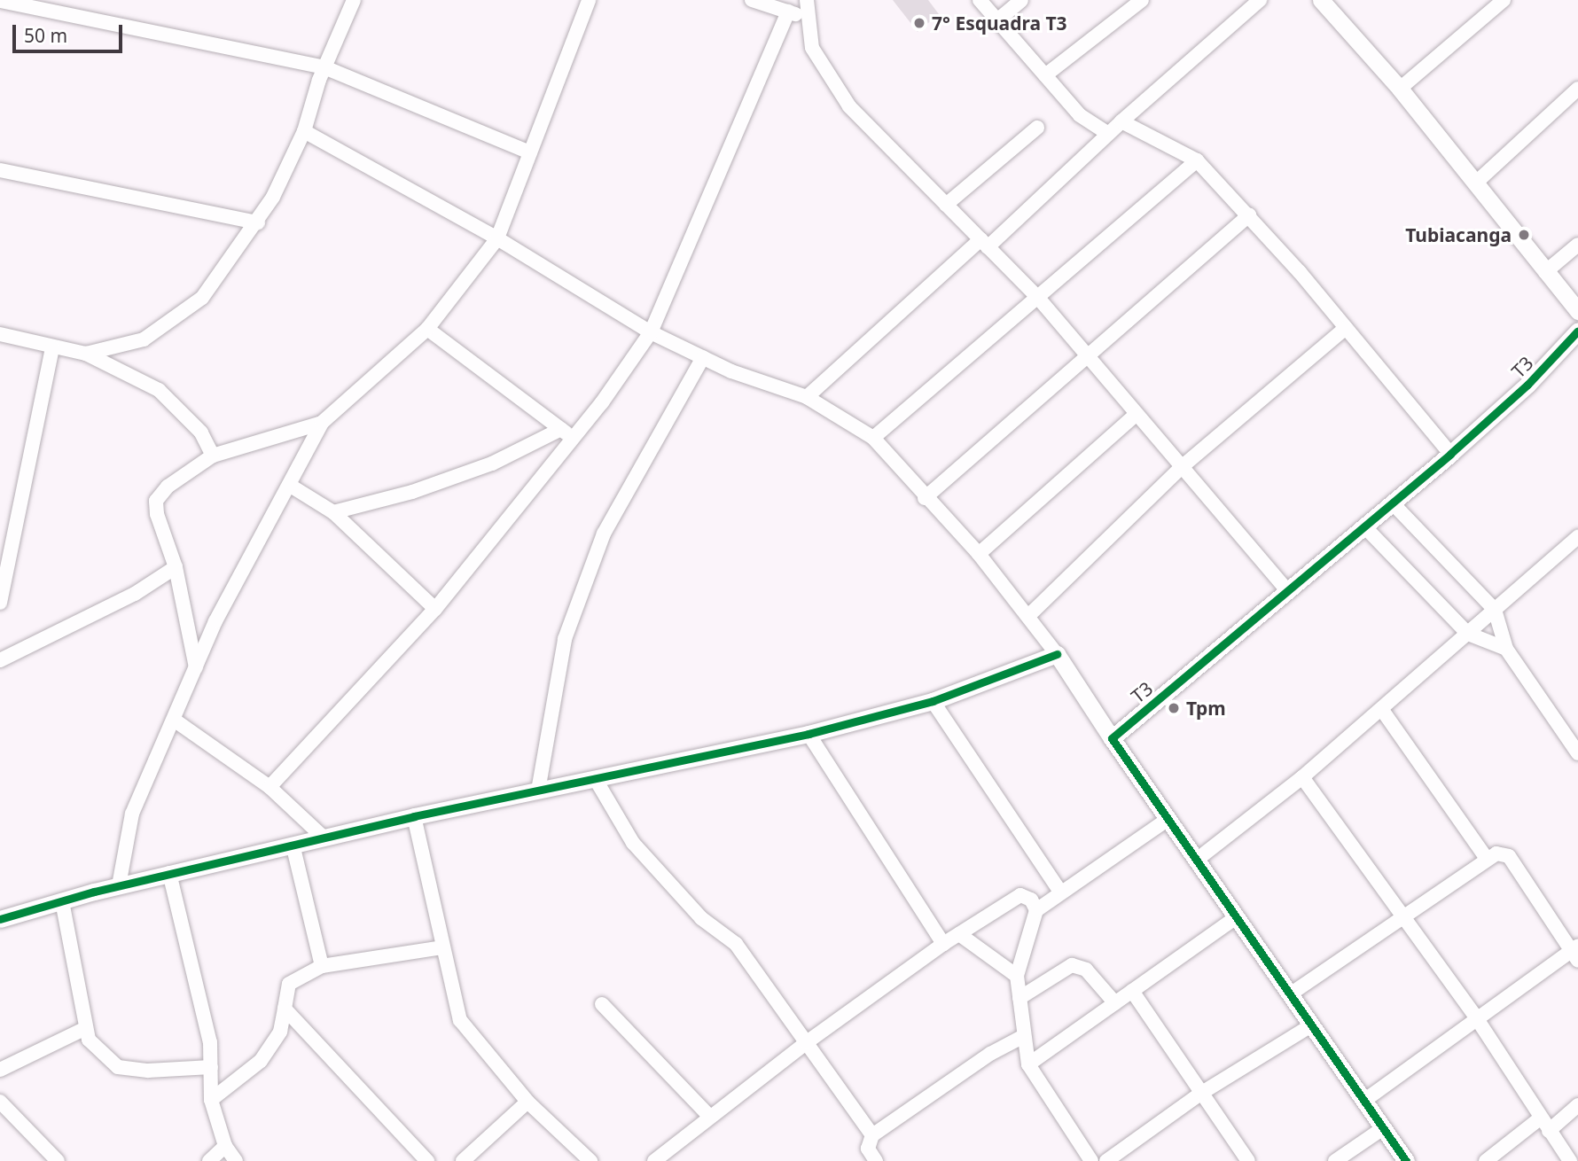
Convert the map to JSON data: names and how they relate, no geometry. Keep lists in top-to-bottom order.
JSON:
{
  "streets": {
    "street": ["T3"]
  },
  "places": ["7° Esquadra T3", "Tubiacanga", "Tpm"],
  "scale_bar": "50 m"
}
